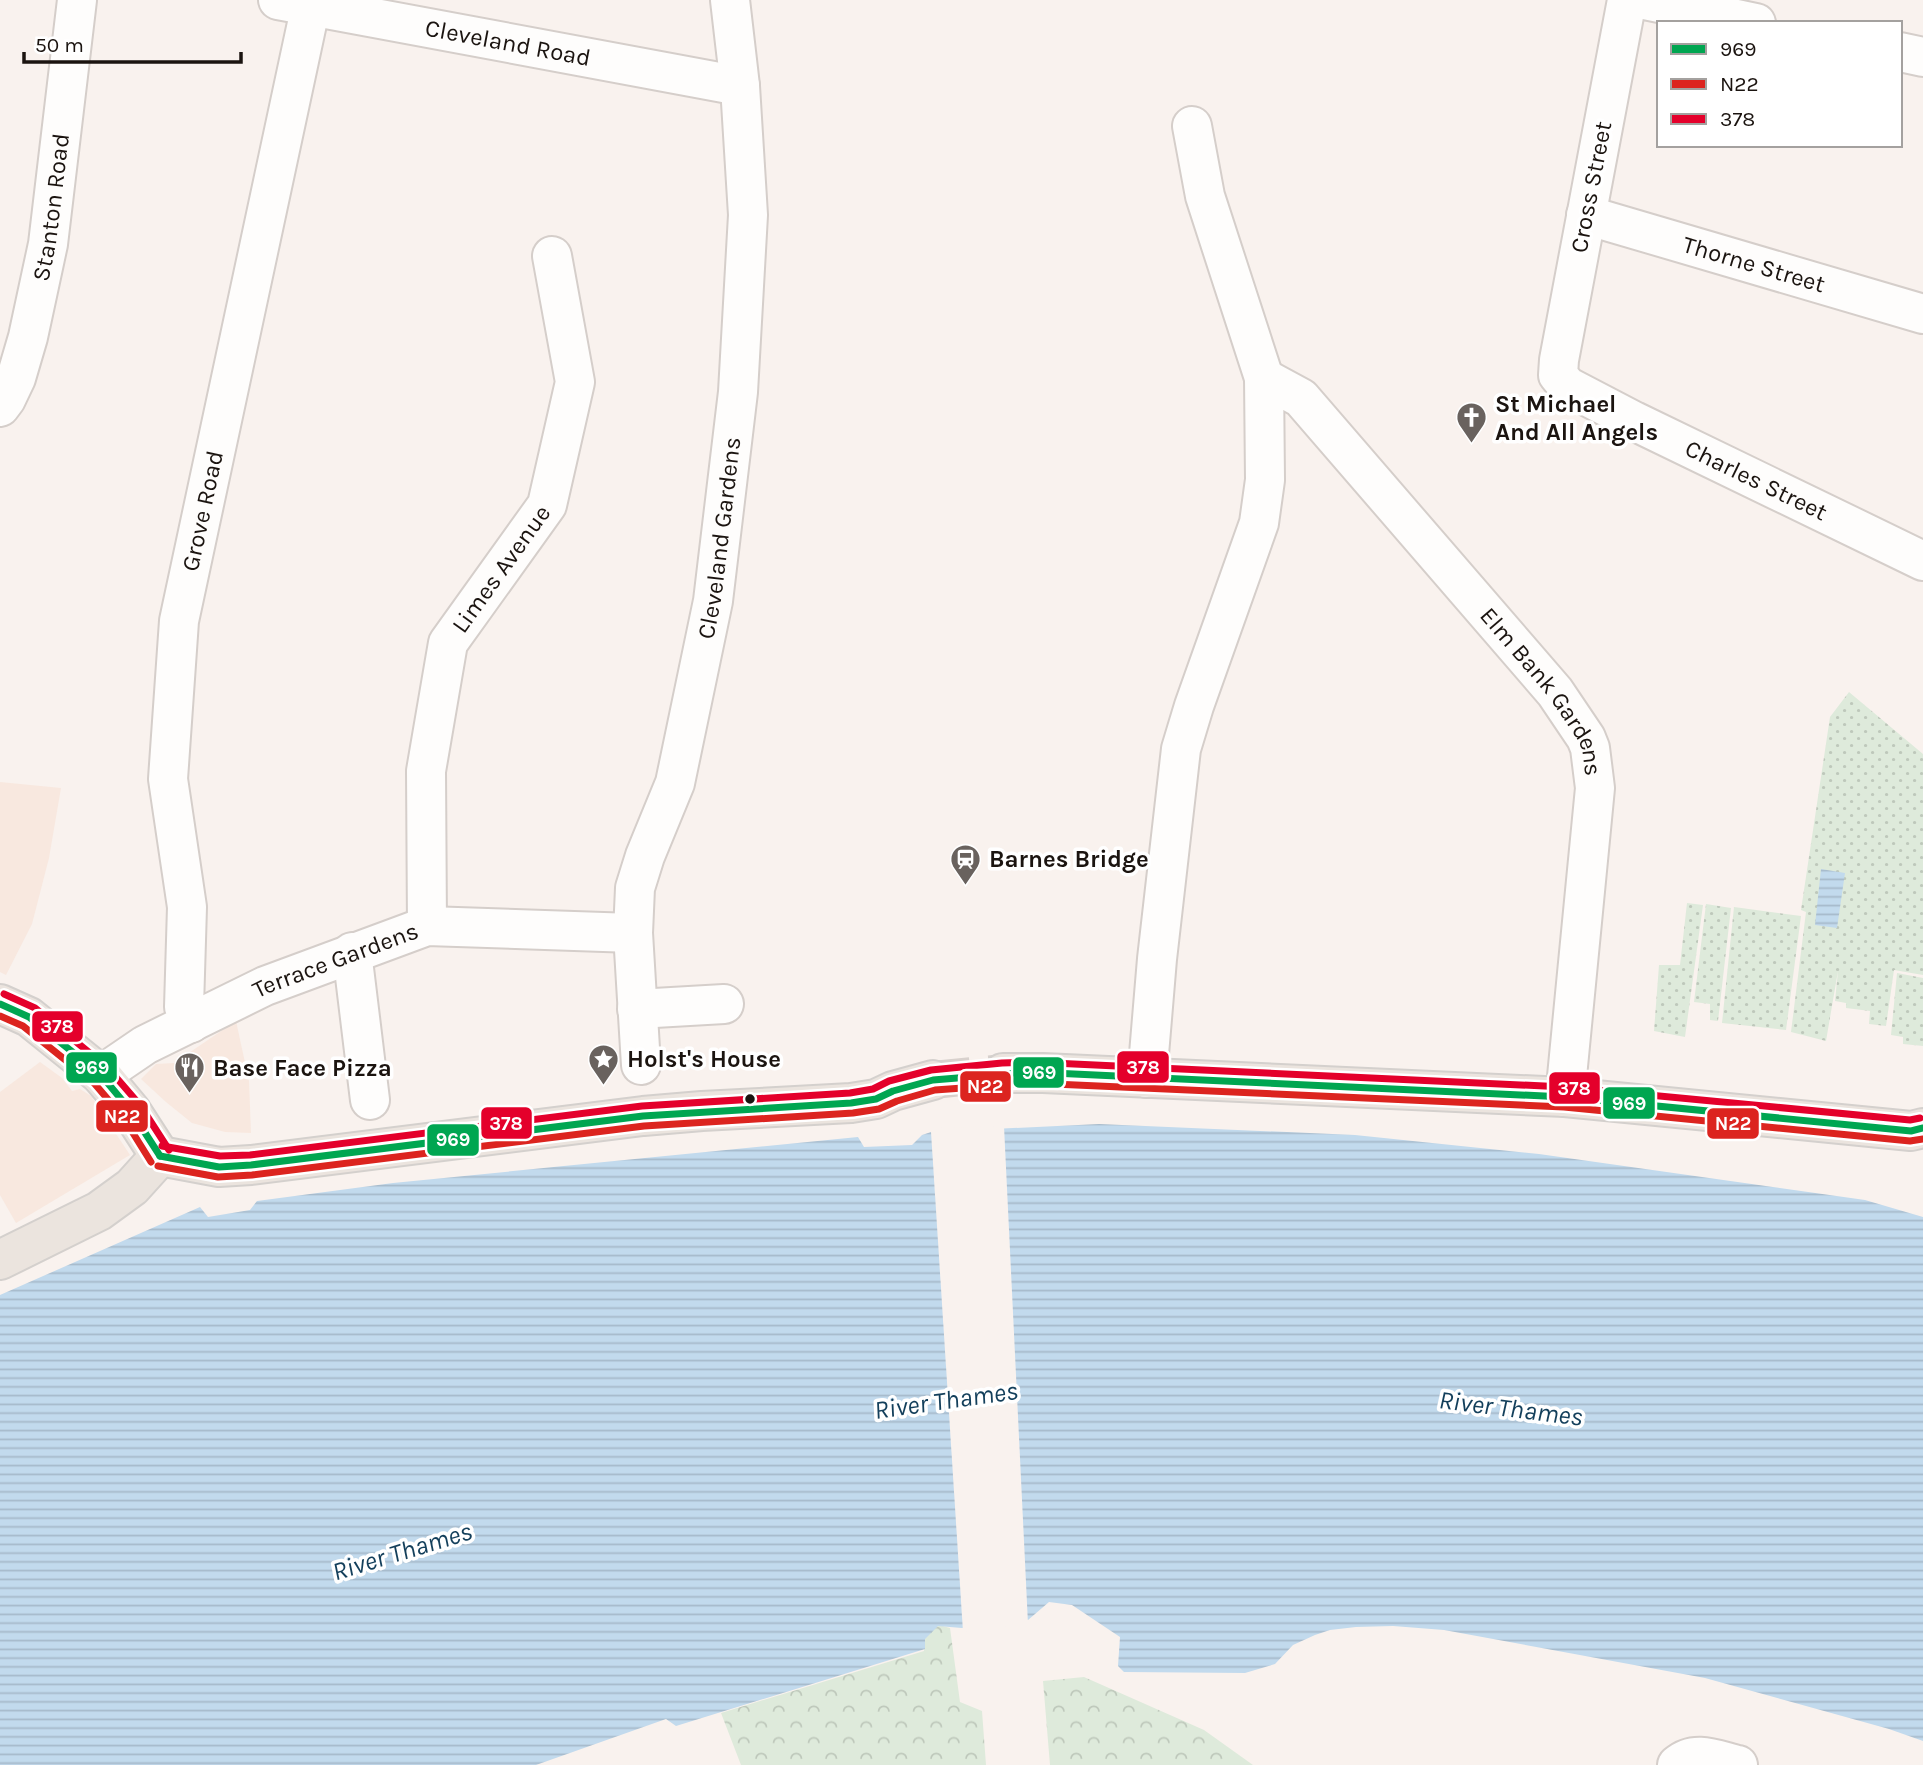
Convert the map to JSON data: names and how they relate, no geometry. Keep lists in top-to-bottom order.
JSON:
{
  "streets": {
    "street": [
      "Cleveland Road",
      "Cross Street",
      "Stanton Road",
      "Thorne Street",
      "Charles Street",
      "Grove Road",
      "Cleveland Gardens",
      "Limes Avenue",
      "Elm Bank Gardens",
      "Terrace Gardens"
    ]
  },
  "crossings": [
    ["Cleveland Road", "Grove Road"],
    ["Cleveland Road", "Cleveland Gardens"],
    ["Cross Street", "Thorne Street"],
    ["Cross Street", "Charles Street"],
    ["Grove Road", "Terrace Gardens"],
    ["Cleveland Gardens", "Terrace Gardens"],
    ["Limes Avenue", "Terrace Gardens"]
  ],
  "water": ["River Thames"],
  "places": {
    "church": ["St Michael And All Angels"],
    "station": ["Barnes Bridge"],
    "place": ["Holst's House"],
    "restaurant": ["Base Face Pizza"]
  },
  "lines": ["transit line 378", "transit line 969", "transit line N22"],
  "legend": ["969", "N22", "378"],
  "scale_bar": "50 m"
}
